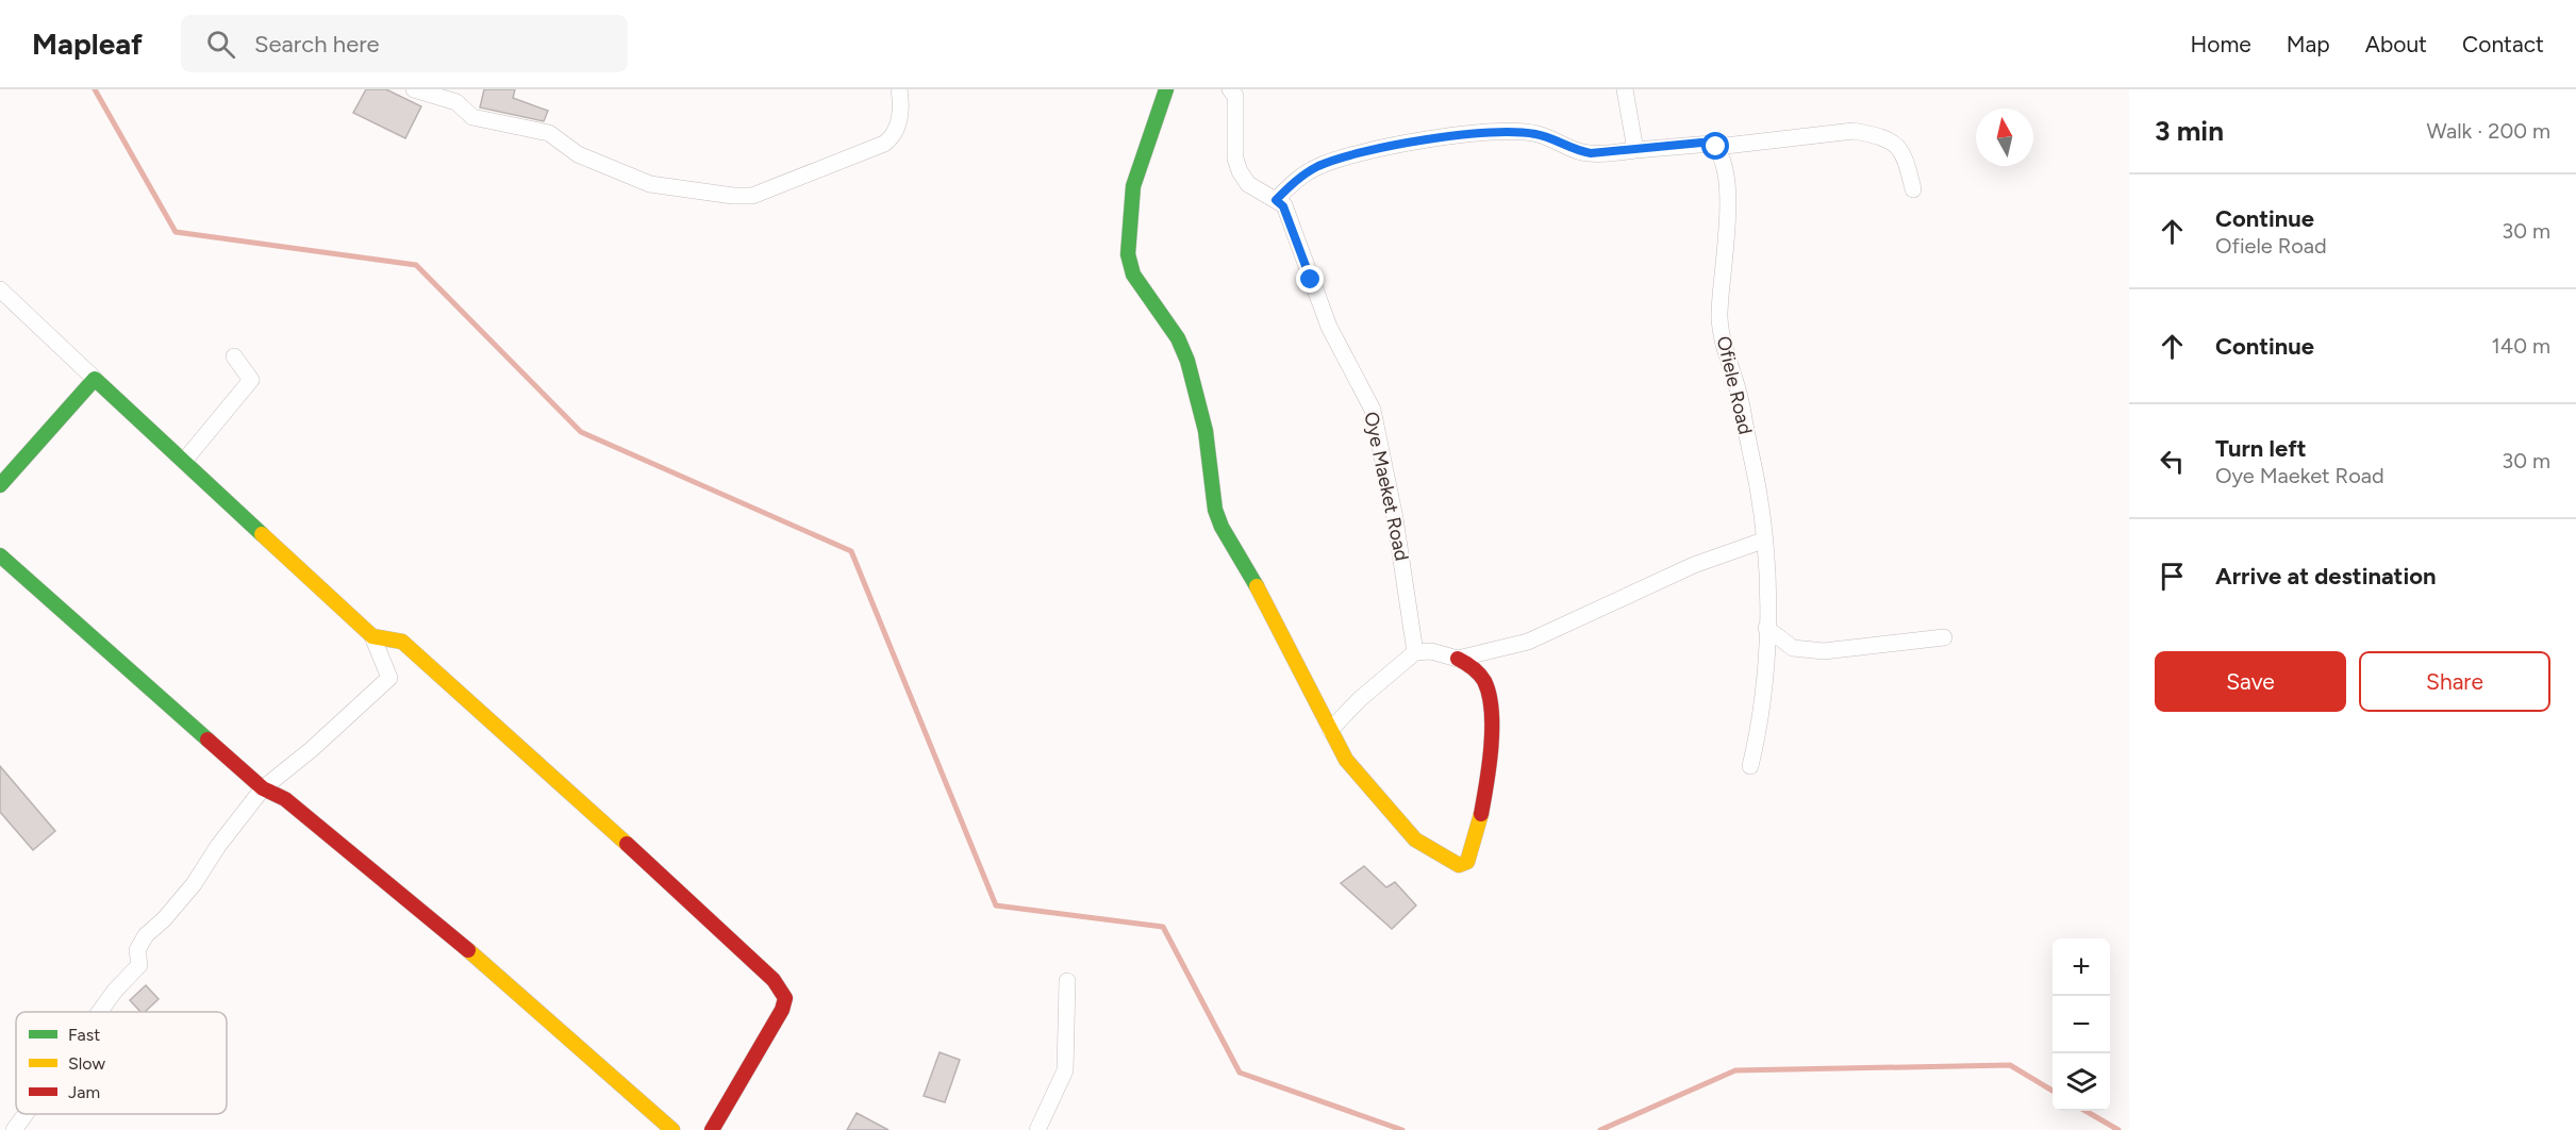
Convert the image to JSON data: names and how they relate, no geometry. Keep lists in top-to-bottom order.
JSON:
{
  "streets": {
    "street": ["Ofiele Road", "Oye Maeket Road"]
  },
  "legend": ["Fast", "Slow", "Jam"],
  "north": "top",
  "page": {
    "header": "Mapleaf",
    "search": "Search here",
    "nav": [
      "Home",
      "Map",
      "About",
      "Contact"
    ],
    "heading": ["3 min", "Walk · 200 m"],
    "list": [
      ["Continue", "Ofiele Road", "30 m"],
      ["Continue", "140 m"],
      ["Turn left", "Oye Maeket Road", "30 m"],
      "Arrive at destination"
    ],
    "buttons": ["Save", "Share"],
    "map_buttons": ["+", "−"]
  }
}
